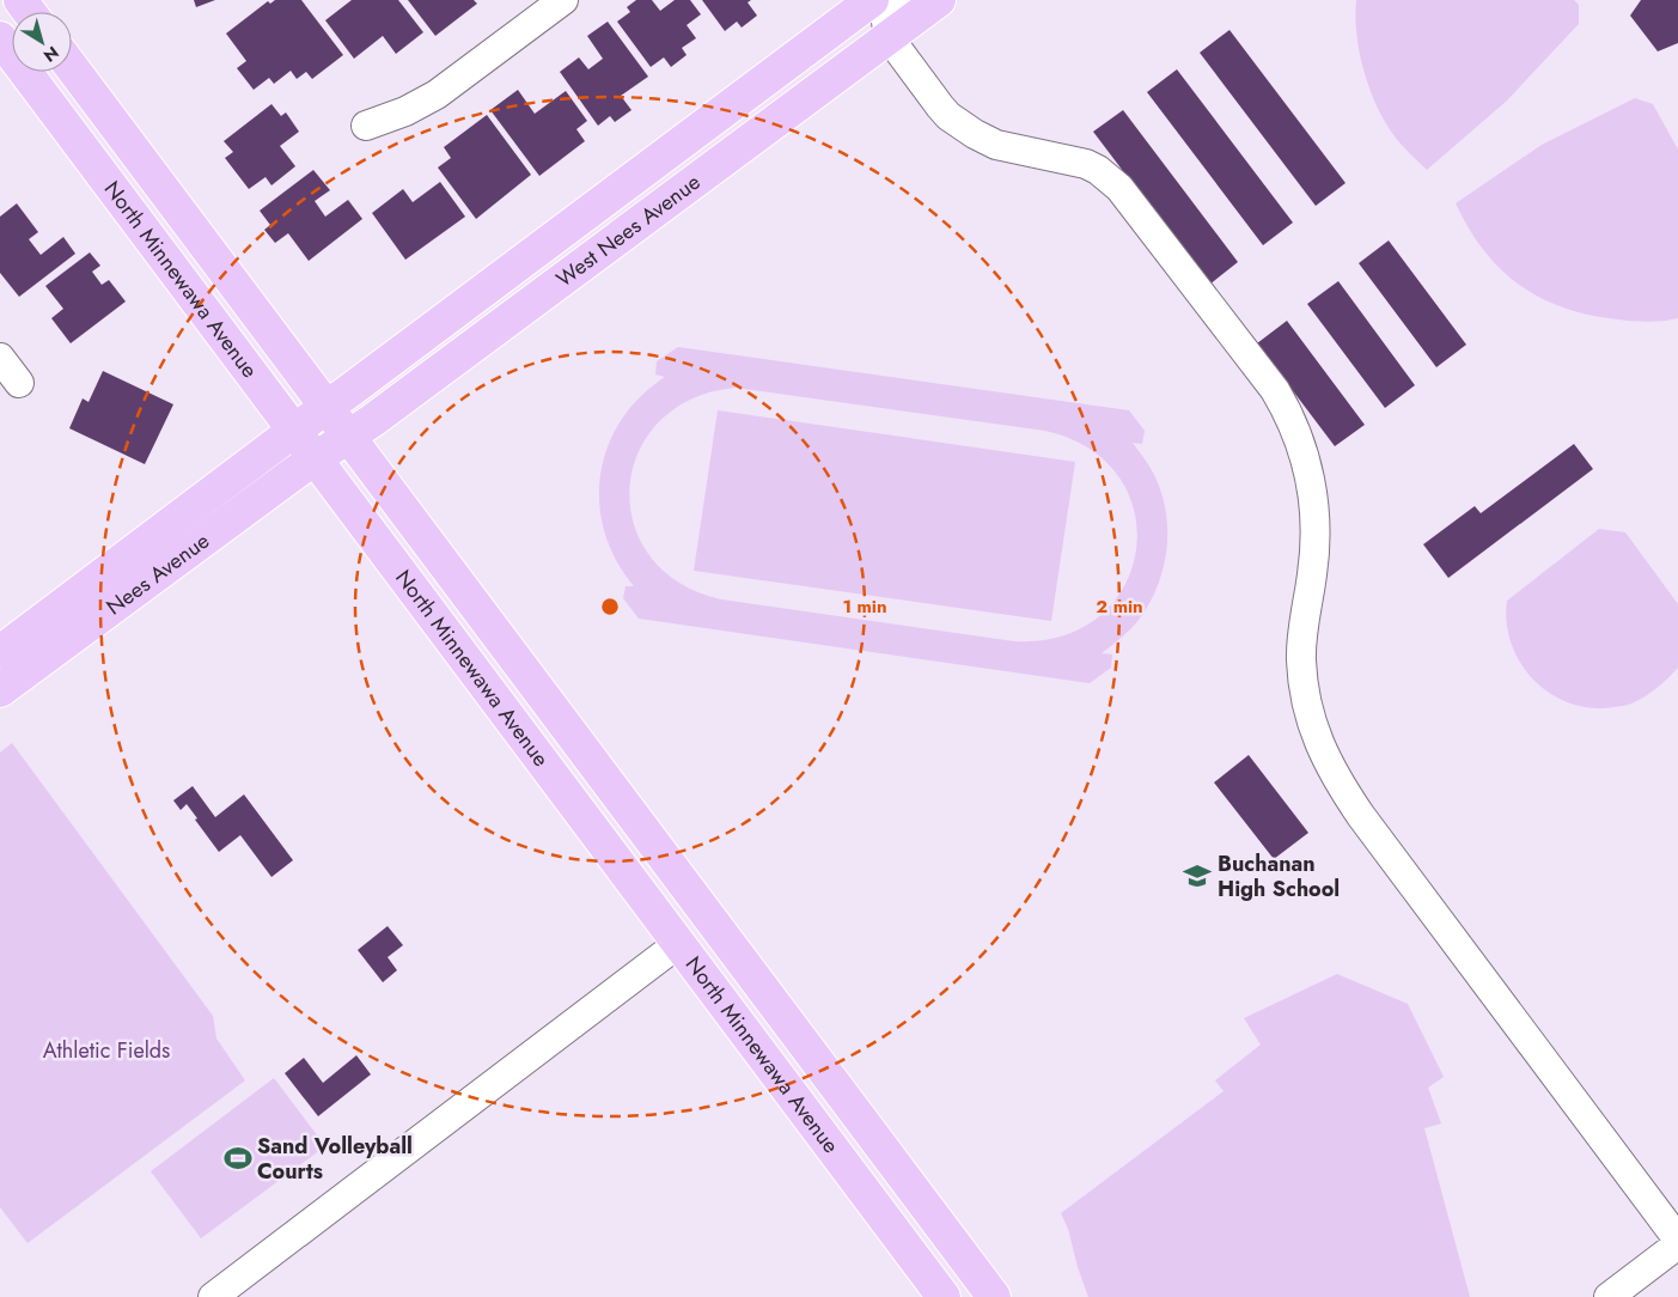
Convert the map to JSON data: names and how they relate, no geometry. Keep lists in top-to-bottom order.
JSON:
{
  "streets": {
    "main road": ["West Nees Avenue", "North Minnewawa Avenue", "Nees Avenue"]
  },
  "crossings": [
    ["West Nees Avenue", "North Minnewawa Avenue"],
    ["West Nees Avenue", "Nees Avenue"],
    ["North Minnewawa Avenue", "Nees Avenue"]
  ],
  "parks": ["Athletic Fields"],
  "places": {
    "school or university": ["Buchanan High School"],
    "sports": ["Sand Volleyball Courts"]
  },
  "north": "bottom right",
  "rings": ["1 min", "2 min"]
}
